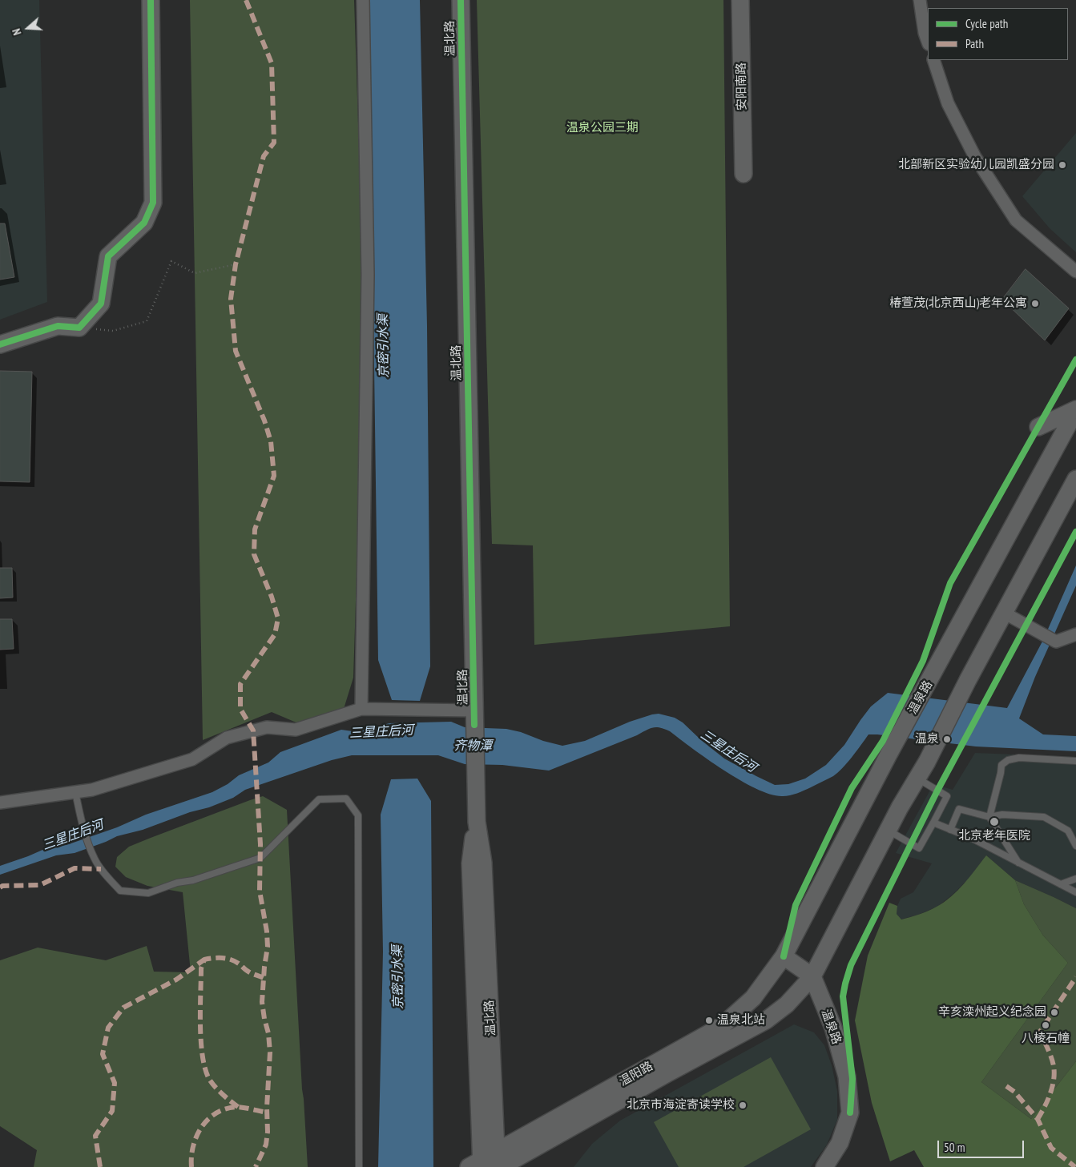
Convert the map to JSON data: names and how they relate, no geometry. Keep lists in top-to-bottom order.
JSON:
{
  "streets": {
    "main road": [
      "温北路",
      "安阳南路",
      "温泉路",
      "温阳路"
    ]
  },
  "crossings": [
    ["温北路", "温阳路"],
    ["温泉路", "温阳路"]
  ],
  "water": ["京密引水渠", "三星庄后河", "齐物潭"],
  "parks": ["温泉公园三期"],
  "places": [
    "北部新区实验幼儿园凯盛分园",
    "椿萱茂(北京西山)老年公寓",
    "温泉",
    "北京老年医院",
    "辛亥滦州起义纪念园",
    "温泉北站",
    "八棱石幢",
    "北京市海淀寄读学校"
  ],
  "legend": ["Cycle path", "Path"],
  "scale_bar": "50 m",
  "north": "left"
}
